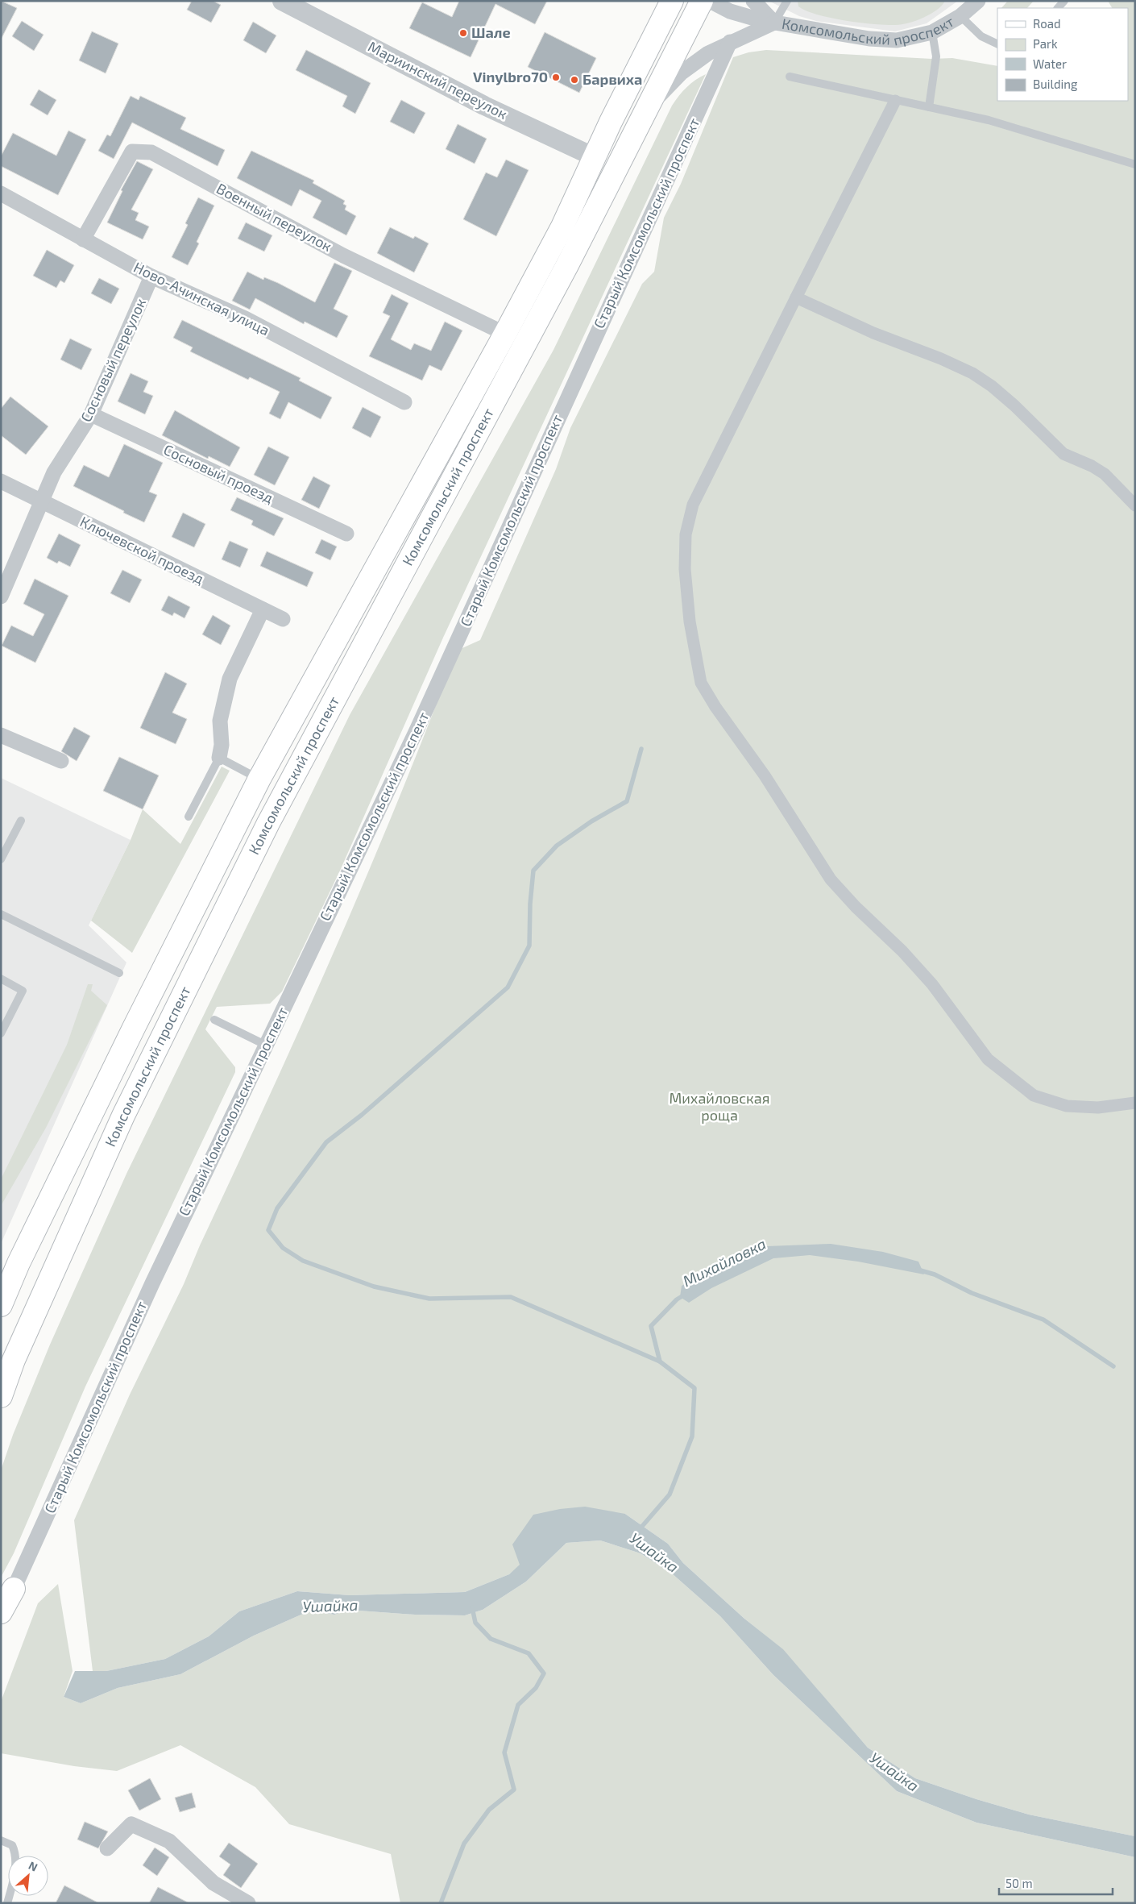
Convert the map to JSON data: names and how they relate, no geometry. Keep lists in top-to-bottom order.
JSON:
{
  "streets": {
    "main road": ["Комсомольский проспект"],
    "street": [
      "Мариинский переулок",
      "Военный переулок",
      "Старый Комсомольский проспект",
      "Ново-Ачинская улица",
      "Сосновый переулок",
      "Сосновый проезд",
      "Ключевской проезд"
    ]
  },
  "crossings": [
    ["Комсомольский проспект", "Мариинский переулок"],
    ["Комсомольский проспект", "Военный переулок"],
    ["Комсомольский проспект", "Старый Комсомольский проспект"],
    ["Военный переулок", "Ново-Ачинская улица"],
    ["Ново-Ачинская улица", "Сосновый переулок"],
    ["Сосновый переулок", "Сосновый проезд"],
    ["Сосновый переулок", "Ключевской проезд"]
  ],
  "water": ["Михайловка", "Ушайка"],
  "parks": ["Михайловская роща"],
  "places": ["Шале", "Vinylbro70", "Барвиха"],
  "legend": [
    "Road",
    "Park",
    "Water",
    "Building"
  ],
  "scale_bar": "50 m",
  "north": "top right"
}
